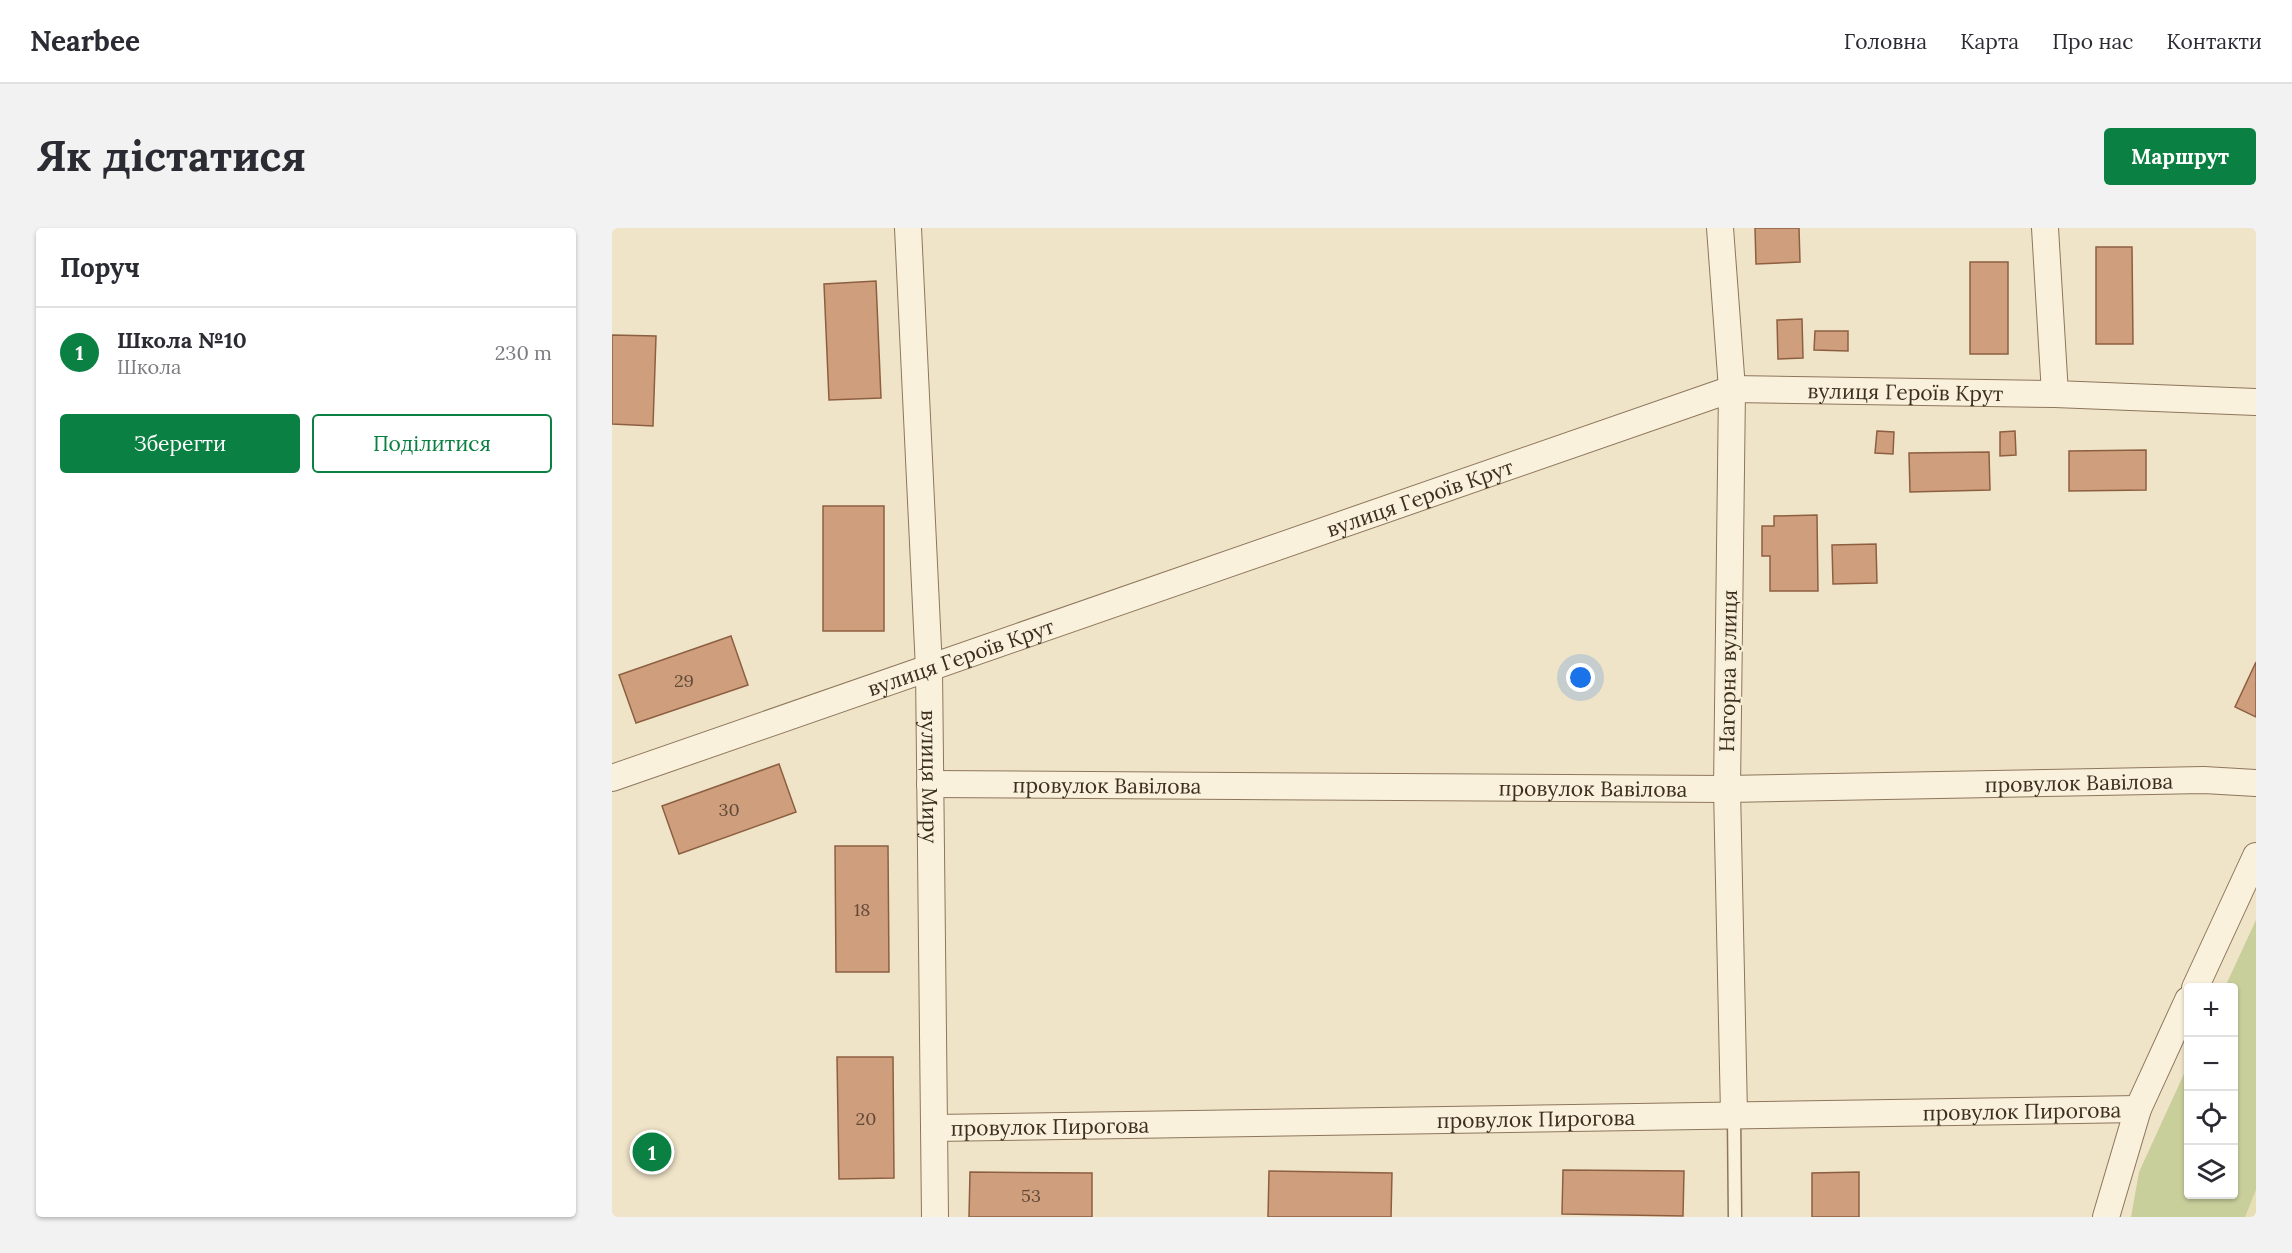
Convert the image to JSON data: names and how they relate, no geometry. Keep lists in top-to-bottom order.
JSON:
{
  "streets": {
    "street": [
      "вулиця Героїв Крут",
      "Нагорна вулиця",
      "вулиця Миру",
      "провулок Вавілова",
      "провулок Пирогова"
    ]
  },
  "crossings": [
    ["вулиця Героїв Крут", "Нагорна вулиця"],
    ["вулиця Героїв Крут", "вулиця Миру"],
    ["Нагорна вулиця", "провулок Вавілова"],
    ["Нагорна вулиця", "провулок Пирогова"],
    ["вулиця Миру", "провулок Вавілова"],
    ["вулиця Миру", "провулок Пирогова"]
  ],
  "house_numbers": [
    "29",
    "30",
    "18",
    "20",
    "53"
  ],
  "page": {
    "header": "Nearbee",
    "nav": [
      "Головна",
      "Карта",
      "Про нас",
      "Контакти"
    ],
    "buttons": [
      "Маршрут",
      ["Зберегти", "Поділитися"]
    ],
    "title": "Як дістатися",
    "heading": "Поруч",
    "list": [
      {
        "mark": "1",
        "name": "Школа №10",
        "note": "Школа",
        "value": "230 m"
      }
    ],
    "map_buttons": ["+", "−"],
    "pins": "1"
  }
}
